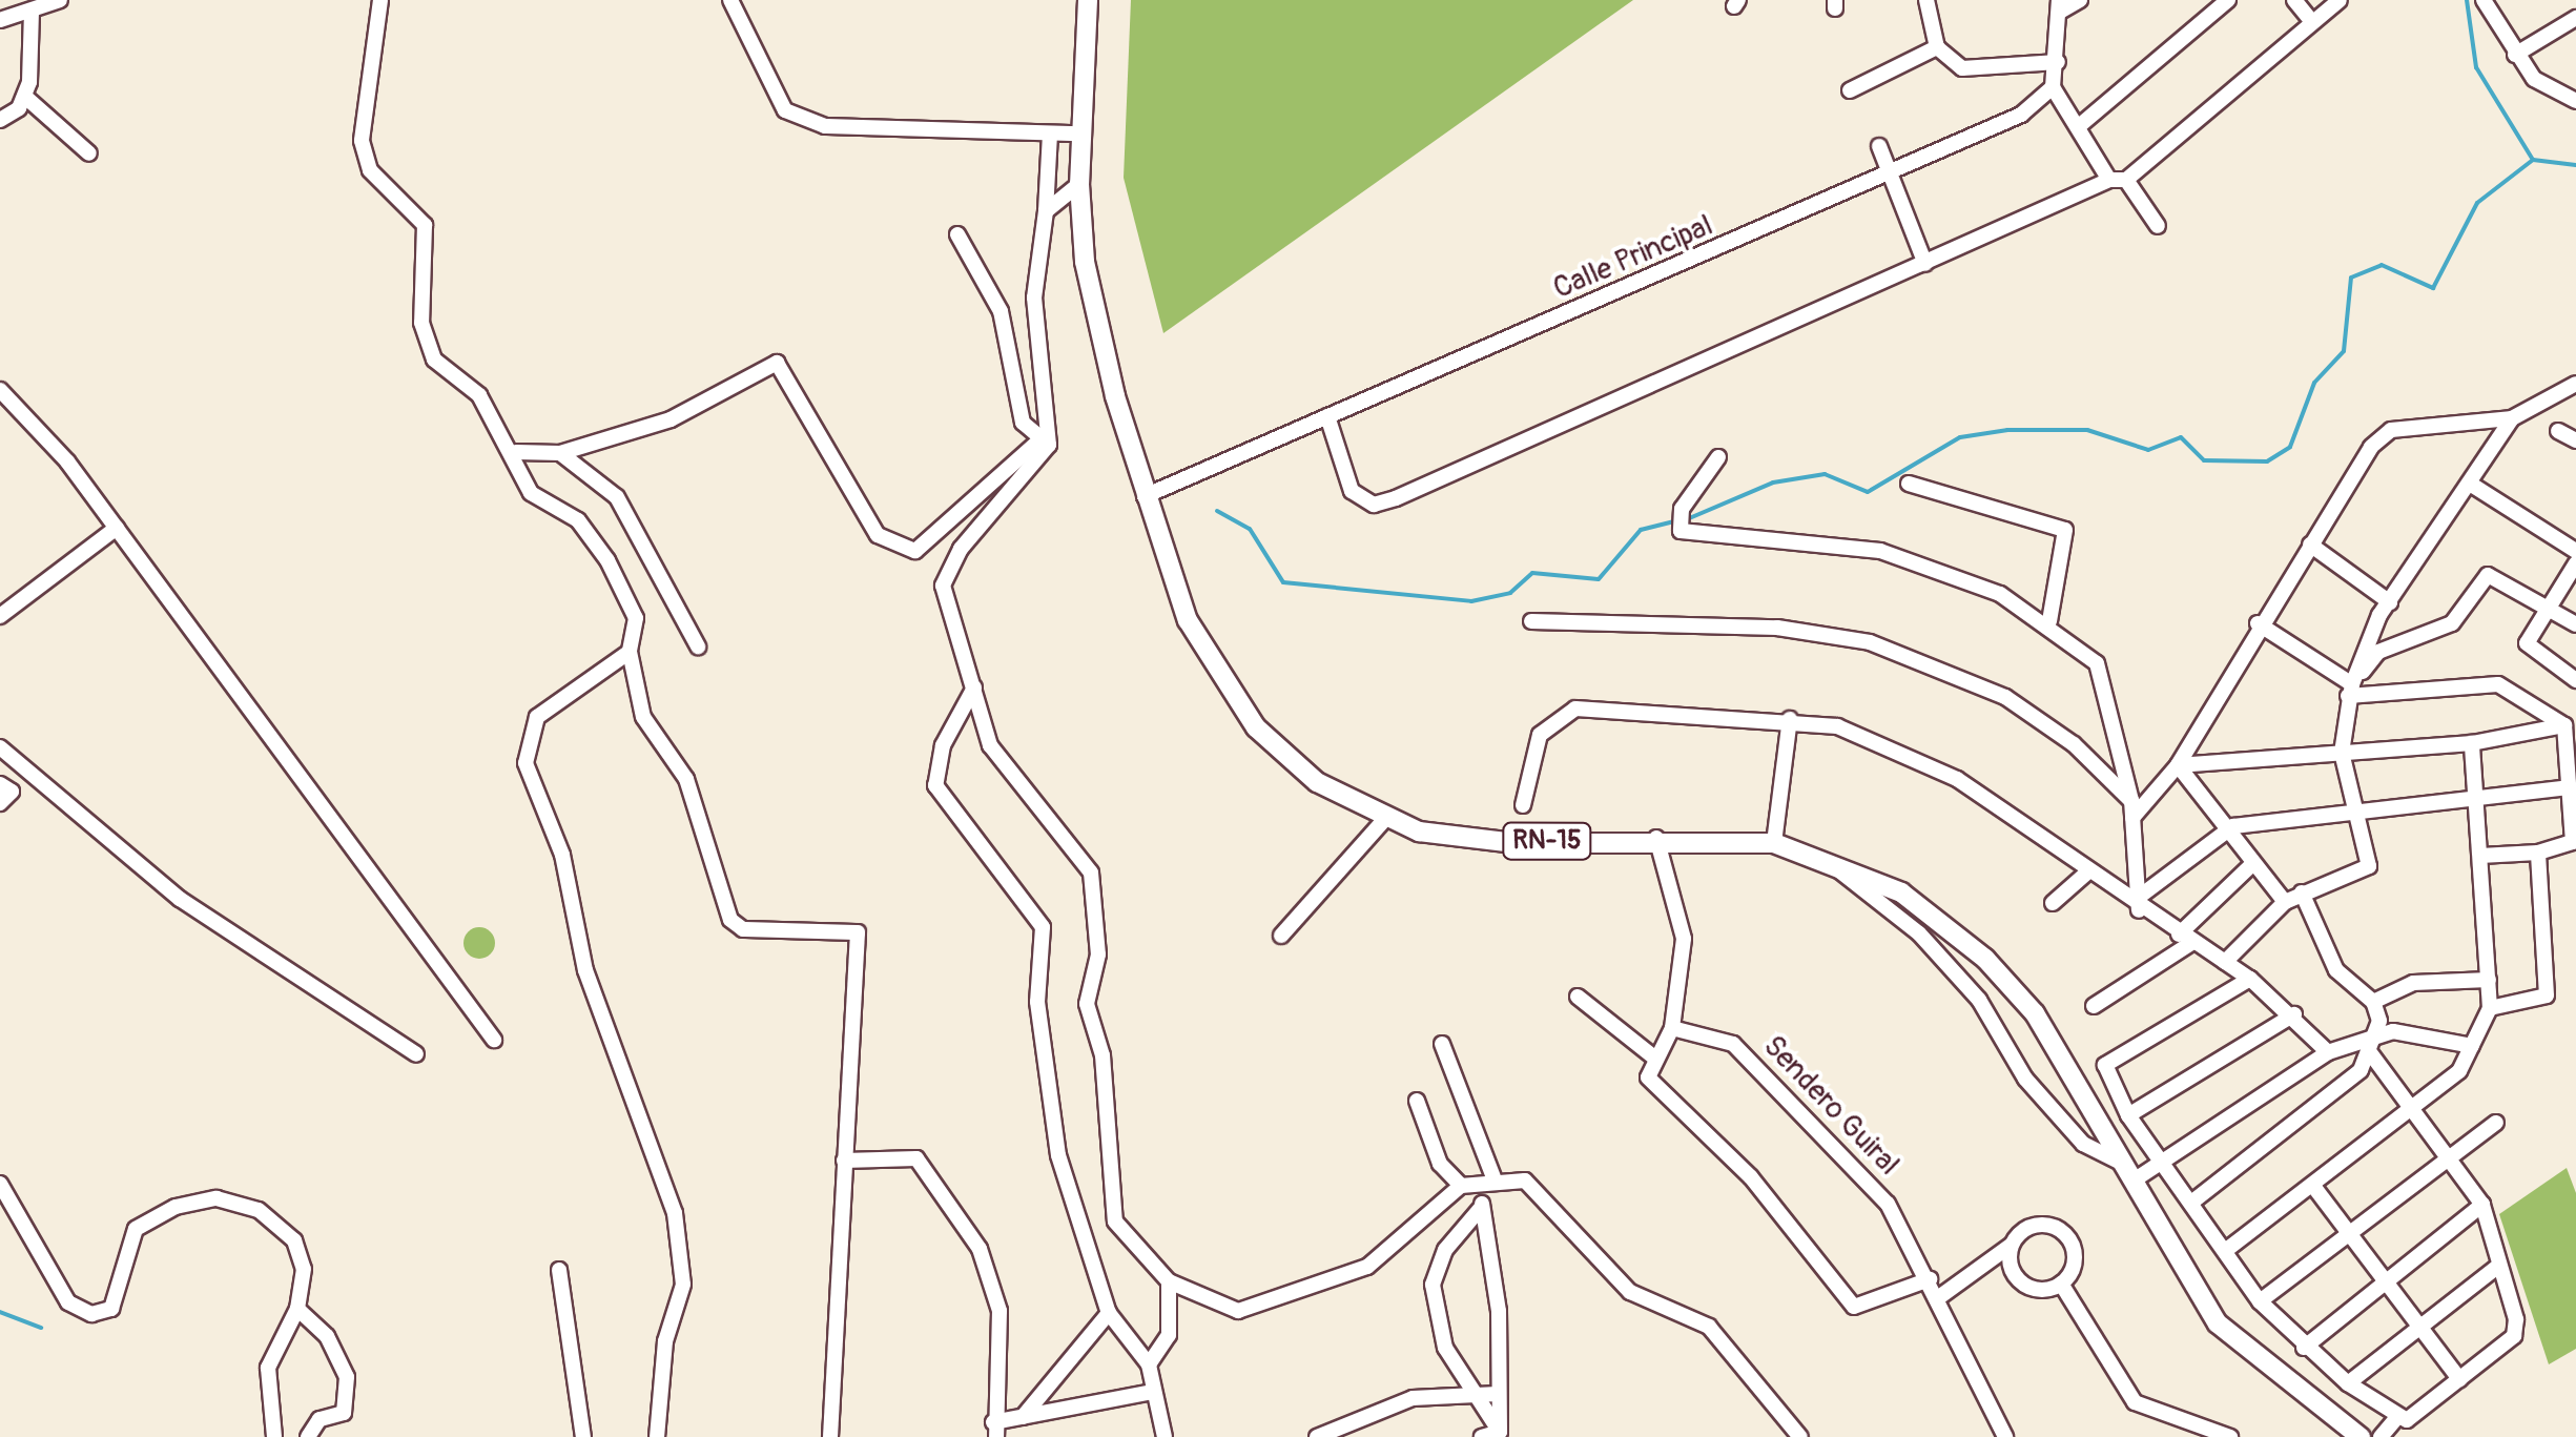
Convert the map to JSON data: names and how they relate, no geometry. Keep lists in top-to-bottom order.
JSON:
{
  "streets": {
    "main road": ["RN-15"],
    "street": ["Calle Principal", "Sendero Guiral"]
  },
  "crossings": [
    ["Calle Principal", "RN-15"]
  ]
}
